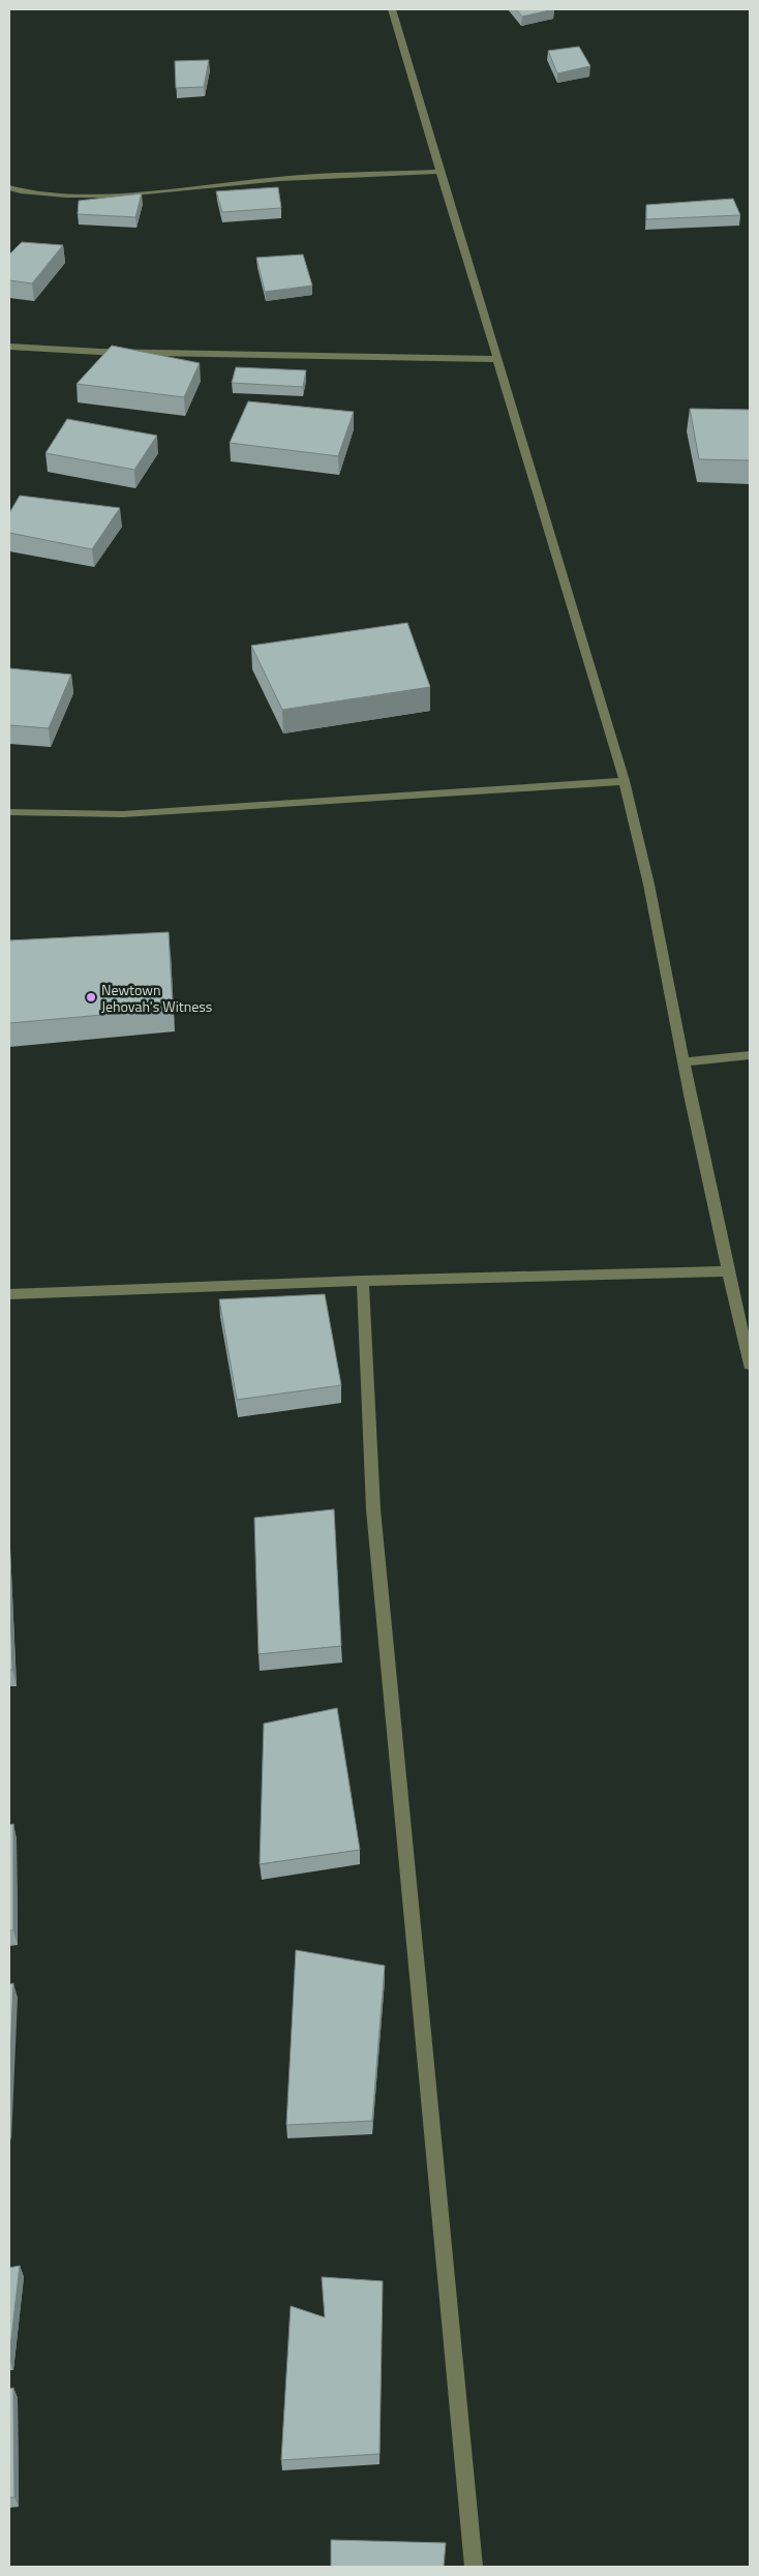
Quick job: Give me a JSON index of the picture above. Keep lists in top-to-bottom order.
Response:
{
  "places": ["Newtown Jehovah's Witness"]
}
